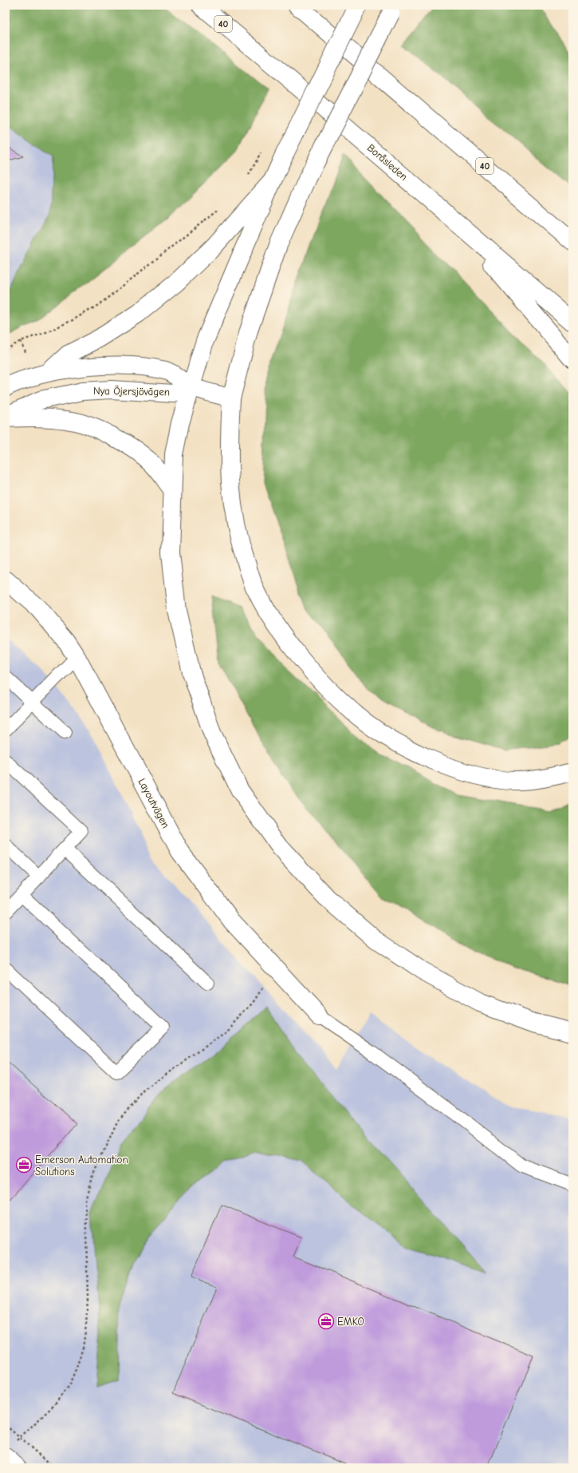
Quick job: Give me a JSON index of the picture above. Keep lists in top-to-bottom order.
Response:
{
  "streets": {
    "main road": [
      "40",
      "Boråsleden",
      "Nya Öjersjövägen",
      "Layoutvägen"
    ]
  },
  "places": {
    "office": ["Emerson Automation Solutions", "EMKO"]
  }
}
